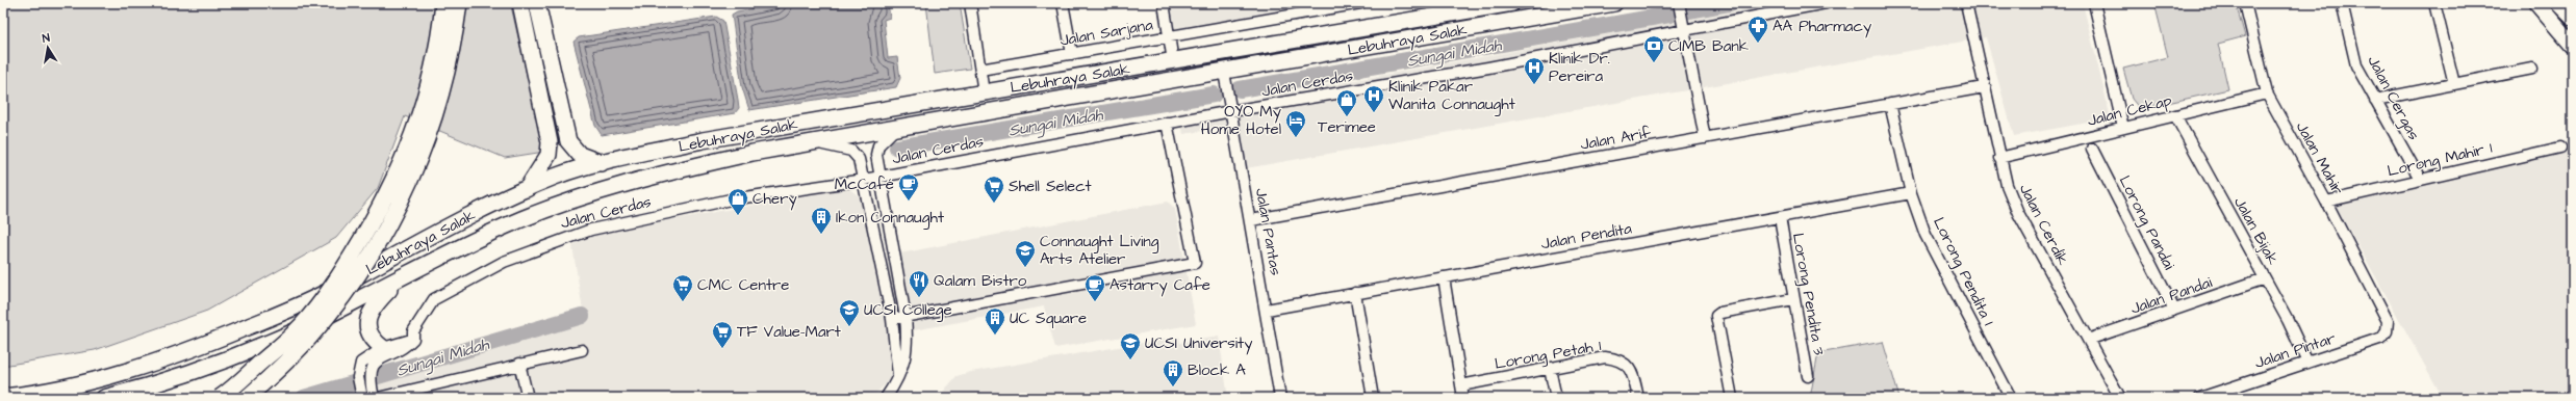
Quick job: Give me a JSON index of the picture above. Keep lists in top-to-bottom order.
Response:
{
  "streets": {
    "highway": ["Lebuhraya Salak"],
    "street": [
      "Jalan Sarjana",
      "Jalan Cerdas",
      "Jalan Cergas",
      "Jalan Cekap",
      "Jalan Arif",
      "Jalan Mahir",
      "Lorong Mahir 1",
      "Lorong Pandai",
      "Jalan Cerdik",
      "Jalan Bijak",
      "Jalan Pantas",
      "Jalan Pendita",
      "Lorong Pendita 1",
      "Lorong Pendita 3",
      "Jalan Pandai",
      "Jalan Pintar",
      "Lorong Petah 1"
    ]
  },
  "crossings": [
    ["Lebuhraya Salak", "Jalan Pantas"],
    ["Jalan Cerdas", "Jalan Pantas"],
    ["Jalan Cergas", "Lorong Mahir 1"],
    ["Jalan Cekap", "Jalan Mahir"],
    ["Jalan Cekap", "Jalan Cerdik"],
    ["Jalan Cekap", "Jalan Bijak"],
    ["Jalan Arif", "Jalan Cerdik"],
    ["Jalan Arif", "Jalan Pantas"],
    ["Jalan Arif", "Lorong Pendita 1"],
    ["Jalan Mahir", "Lorong Mahir 1"],
    ["Jalan Mahir", "Jalan Pintar"],
    ["Lorong Pandai", "Jalan Pandai"],
    ["Jalan Cerdik", "Jalan Pandai"],
    ["Jalan Bijak", "Jalan Pandai"],
    ["Jalan Bijak", "Jalan Pintar"],
    ["Jalan Pantas", "Jalan Pendita"],
    ["Jalan Pendita", "Lorong Pendita 1"],
    ["Jalan Pendita", "Lorong Pendita 3"]
  ],
  "water": ["Sungai Midah"],
  "places": {
    "pharmacy": ["AA Pharmacy"],
    "bank": ["CIMB Bank"],
    "hospital": ["Klinik Dr. Pereira", "Klinik Pakar Wanita Connaught"],
    "shop": ["Terimee", "Chery"],
    "hotel": ["OYO My Home Hotel"],
    "cafe": ["McCafé", "Astarry Cafe"],
    "supermarket": ["Shell Select", "CMC Centre", "TF Value-Mart"],
    "building": ["Ikon Connaught", "UC Square", "Block A"],
    "school or university": ["Connaught Living Arts Atelier", "UCSI College", "UCSI University"],
    "restaurant": ["Qalam Bistro"]
  },
  "north": "top"
}
